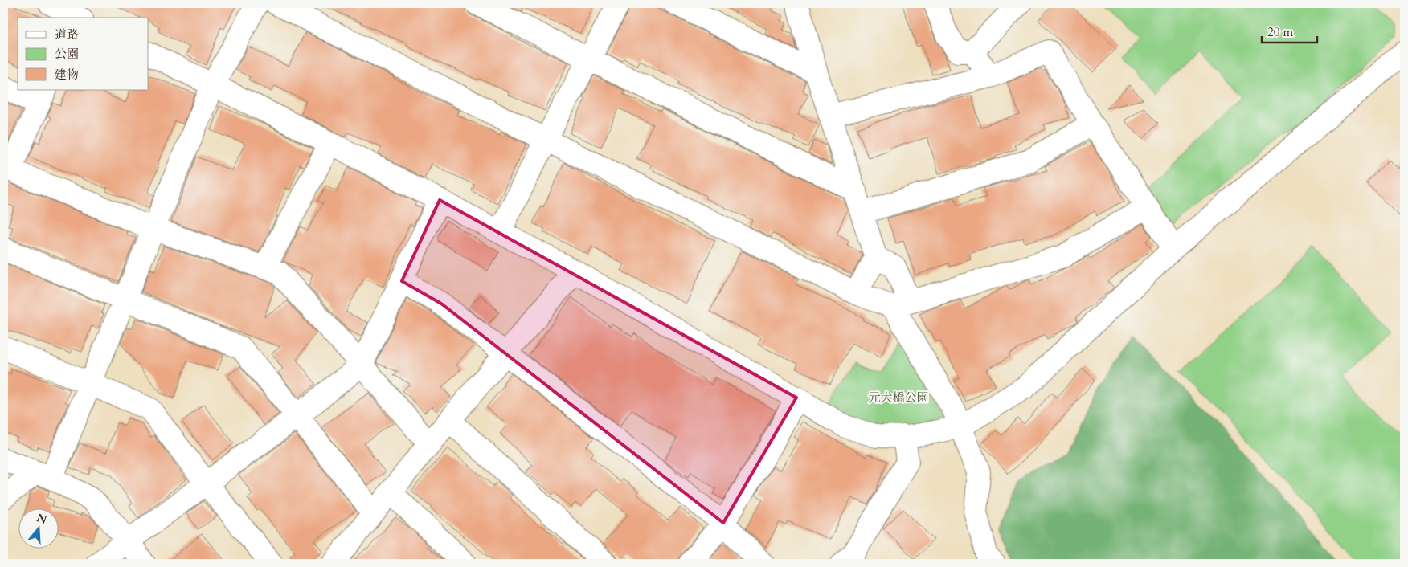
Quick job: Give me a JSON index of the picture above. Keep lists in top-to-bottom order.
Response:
{
  "parks": ["元大橋公園"],
  "legend": ["道路", "公園", "建物"],
  "scale_bar": "20 m",
  "north": "top"
}
